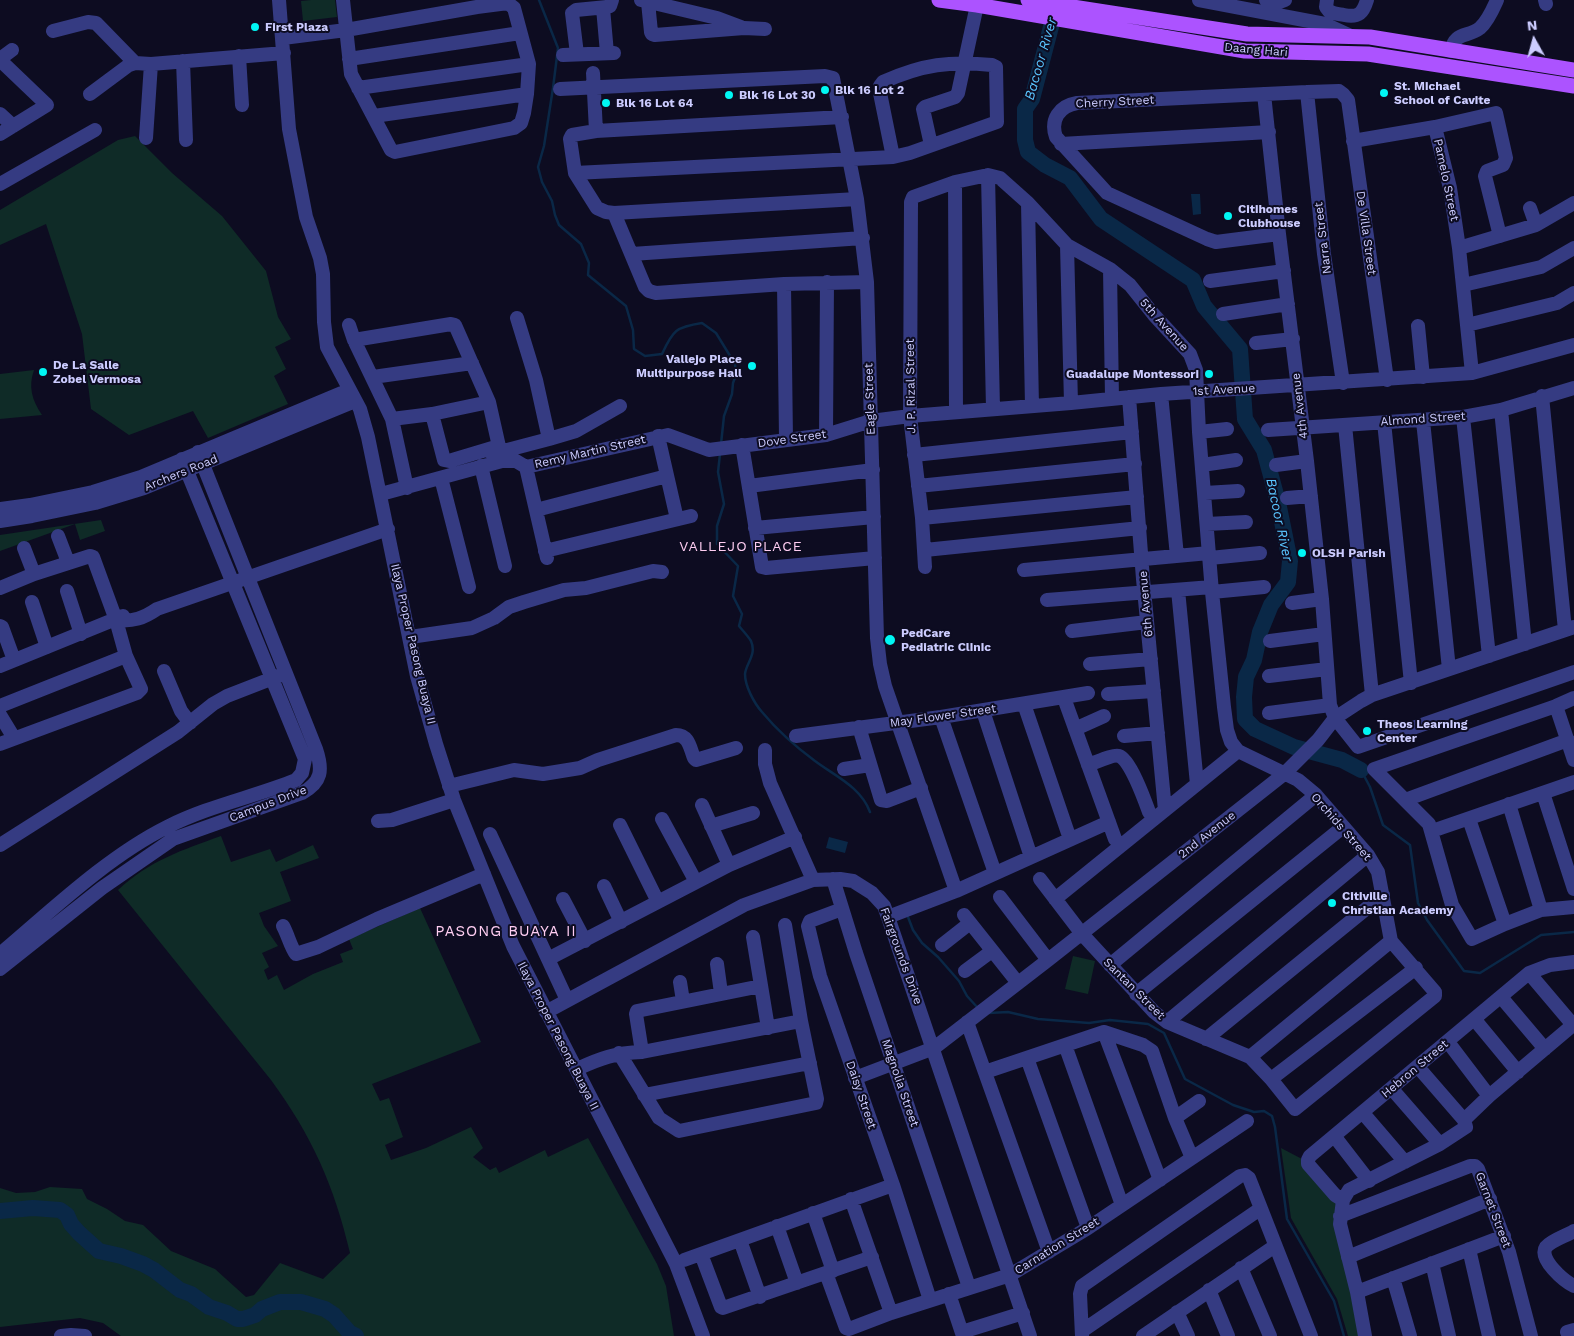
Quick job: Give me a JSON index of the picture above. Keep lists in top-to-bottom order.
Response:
{
  "streets": {
    "main road": ["Daang Hari"],
    "street": [
      "Cherry Street",
      "Pamelo Street",
      "De Villa Street",
      "Narra Street",
      "5th Avenue",
      "J. P. Rizal Street",
      "1st Avenue",
      "Eagle Street",
      "4th Avenue",
      "Almond Street",
      "Dove Street",
      "Remy Martin Street",
      "Archers Road",
      "6th Avenue",
      "Ilaya Proper Pasong Buaya II",
      "May Flower Street",
      "Campus Drive",
      "Orchids Street",
      "2nd Avenue",
      "Fairgrounds Drive",
      "Santan Street",
      "Hebron Street",
      "Magnolia Street",
      "Daisy Street",
      "Garnet Street",
      "Carnation Street"
    ]
  },
  "crossings": [
    ["Cherry Street", "De Villa Street"],
    ["Cherry Street", "Narra Street"],
    ["Cherry Street", "4th Avenue"],
    ["Pamelo Street", "1st Avenue"],
    ["De Villa Street", "1st Avenue"],
    ["Narra Street", "1st Avenue"],
    ["5th Avenue", "1st Avenue"],
    ["5th Avenue", "Orchids Street"],
    ["J. P. Rizal Street", "1st Avenue"],
    ["1st Avenue", "Eagle Street"],
    ["1st Avenue", "4th Avenue"],
    ["1st Avenue", "Dove Street"],
    ["1st Avenue", "6th Avenue"],
    ["Eagle Street", "Dove Street"],
    ["Eagle Street", "May Flower Street"],
    ["4th Avenue", "Almond Street"],
    ["4th Avenue", "2nd Avenue"],
    ["Dove Street", "Remy Martin Street"],
    ["Remy Martin Street", "Ilaya Proper Pasong Buaya II"],
    ["Archers Road", "Ilaya Proper Pasong Buaya II"],
    ["Archers Road", "Campus Drive"],
    ["Ilaya Proper Pasong Buaya II", "Fairgrounds Drive"],
    ["Orchids Street", "2nd Avenue"],
    ["2nd Avenue", "Fairgrounds Drive"],
    ["2nd Avenue", "Santan Street"],
    ["2nd Avenue", "Magnolia Street"],
    ["2nd Avenue", "Daisy Street"],
    ["Fairgrounds Drive", "Magnolia Street"],
    ["Fairgrounds Drive", "Carnation Street"],
    ["Magnolia Street", "Daisy Street"],
    ["Magnolia Street", "Carnation Street"],
    ["Daisy Street", "Carnation Street"]
  ],
  "districts": ["VALLEJO PLACE", "PASONG BUAYA II"],
  "water": ["Bacoor River"],
  "places": [
    "First Plaza",
    "Blk 16 Lot 2",
    "St. Michael School of Cavite",
    "Blk 16 Lot 30",
    "Blk 16 Lot 64",
    "Citihomes Clubhouse",
    "Vallejo Place Multipurpose Hall",
    "De La Salle Zobel Vermosa",
    "Guadalupe Montessori",
    "OLSH Parish",
    "PedCare Pediatric Clinic",
    "Theos Learning Center",
    "Citiville Christian Academy"
  ],
  "north": "top"
}
